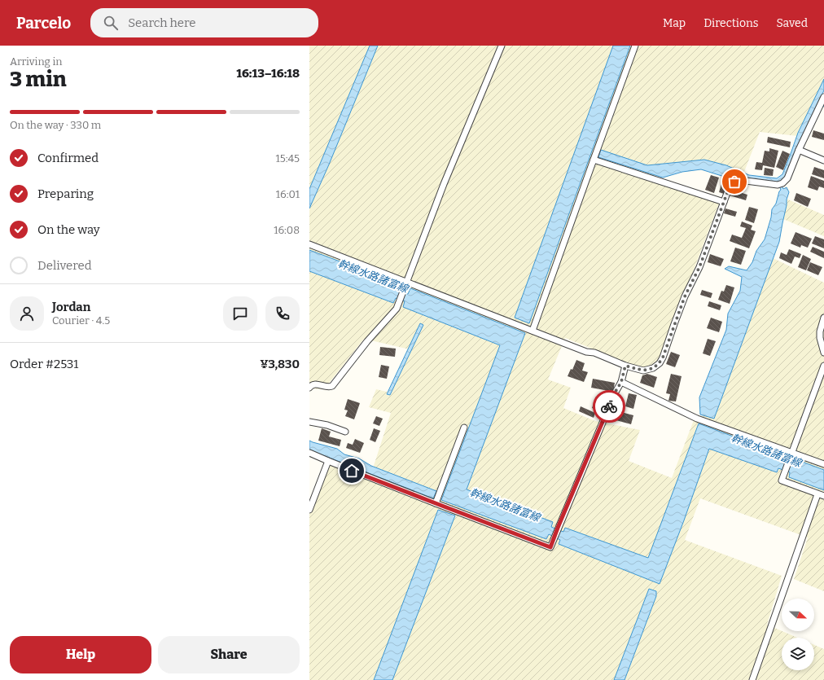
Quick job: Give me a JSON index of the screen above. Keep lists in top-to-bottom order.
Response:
{
  "water": ["幹線水路諸富線"],
  "north": "right",
  "page": {
    "header": "Parcelo",
    "search": "Search here",
    "nav": ["Map", "Directions", "Saved"],
    "heading": ["3 min", "Arriving in", "16:13–16:18"],
    "panel": [
      "Jordan",
      "Courier · 4.5",
      "Order #2531",
      "¥3,830"
    ],
    "bar": "On the way · 330 m",
    "list": [
      ["Confirmed", "15:45"],
      ["Preparing", "16:01"],
      ["On the way", "16:08"],
      "Delivered"
    ],
    "buttons": ["Help", "Share"]
  }
}
